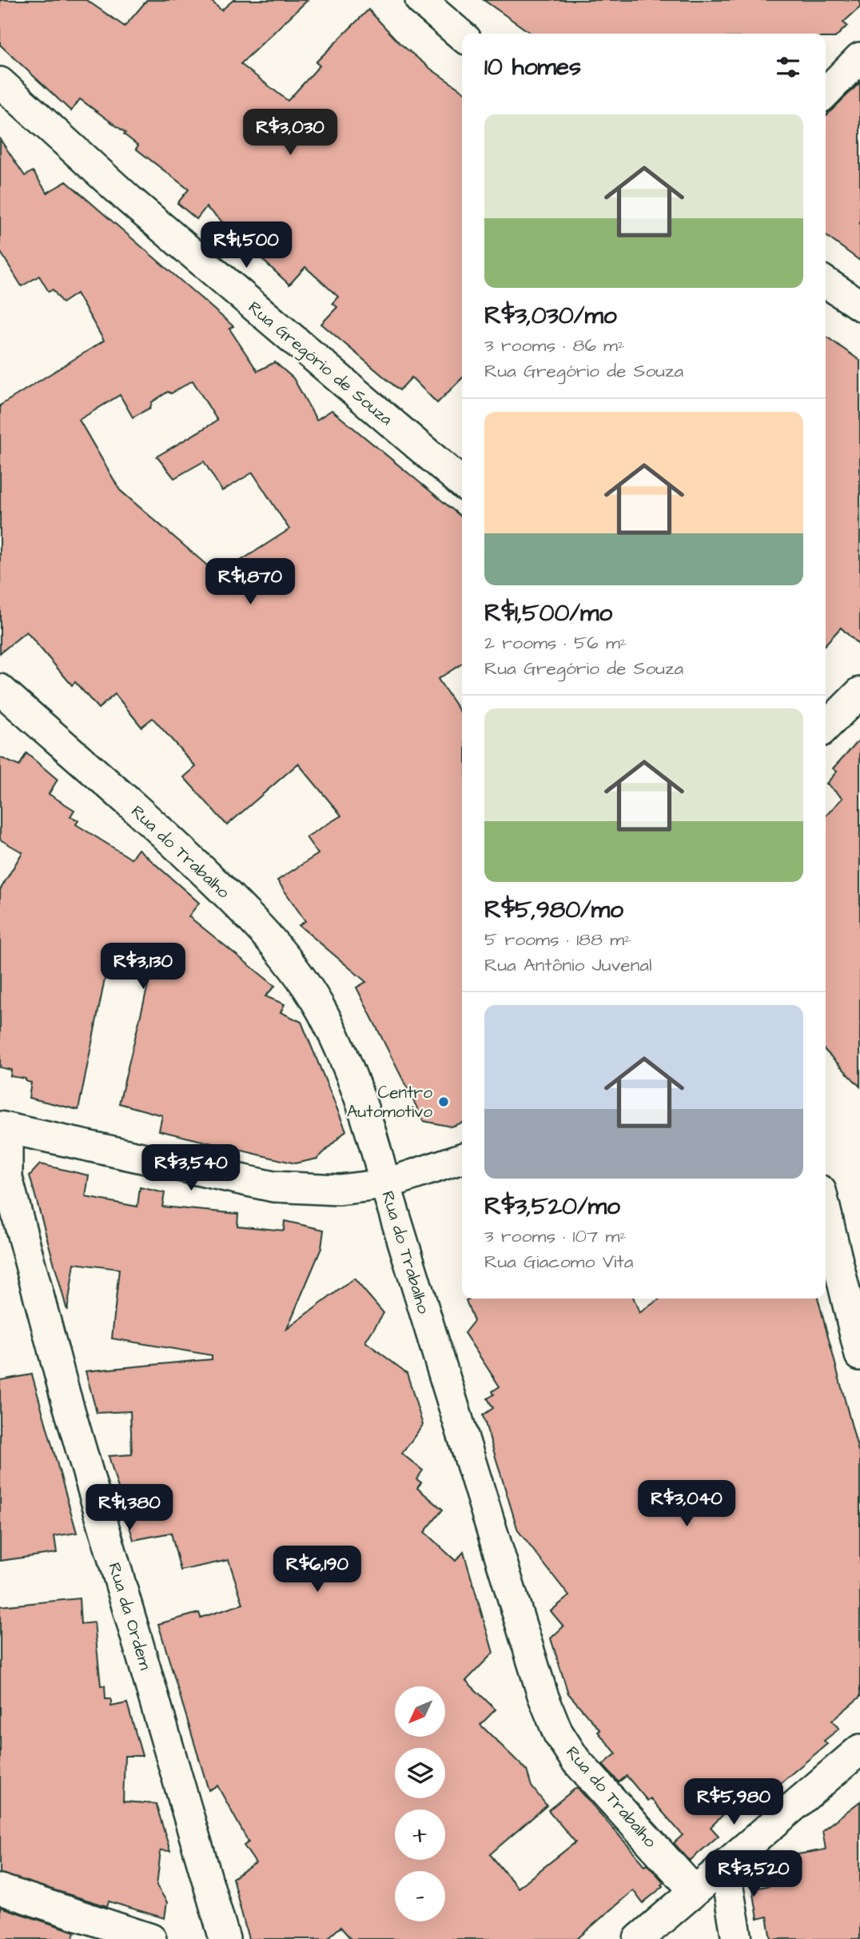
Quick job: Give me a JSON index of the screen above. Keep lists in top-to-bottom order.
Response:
{
  "streets": {
    "street": ["Rua Gregório de Souza", "Rua do Trabalho", "Rua da Ordem"]
  },
  "places": ["Centro Automotivo"],
  "north": "bottom left",
  "page": {
    "heading": "10 homes",
    "list": [
      {
        "name": "R$3,030/mo",
        "note": "3 rooms · 86 m² · Rua Gregório de Souza"
      },
      {
        "name": "R$1,500/mo",
        "note": "2 rooms · 56 m² · Rua Gregório de Souza"
      },
      {
        "name": "R$5,980/mo",
        "note": "5 rooms · 188 m² · Rua Antônio Juvenal"
      },
      {
        "name": "R$3,520/mo",
        "note": "3 rooms · 107 m² · Rua Giacomo Vita"
      }
    ],
    "price": [
      "R$3,030",
      "R$1,500",
      "R$1,870",
      "R$3,130",
      "R$3,540",
      "R$3,040",
      "R$1,380",
      "R$6,190",
      "R$5,980",
      "R$3,520"
    ],
    "map_buttons": ["+", "−"]
  }
}
